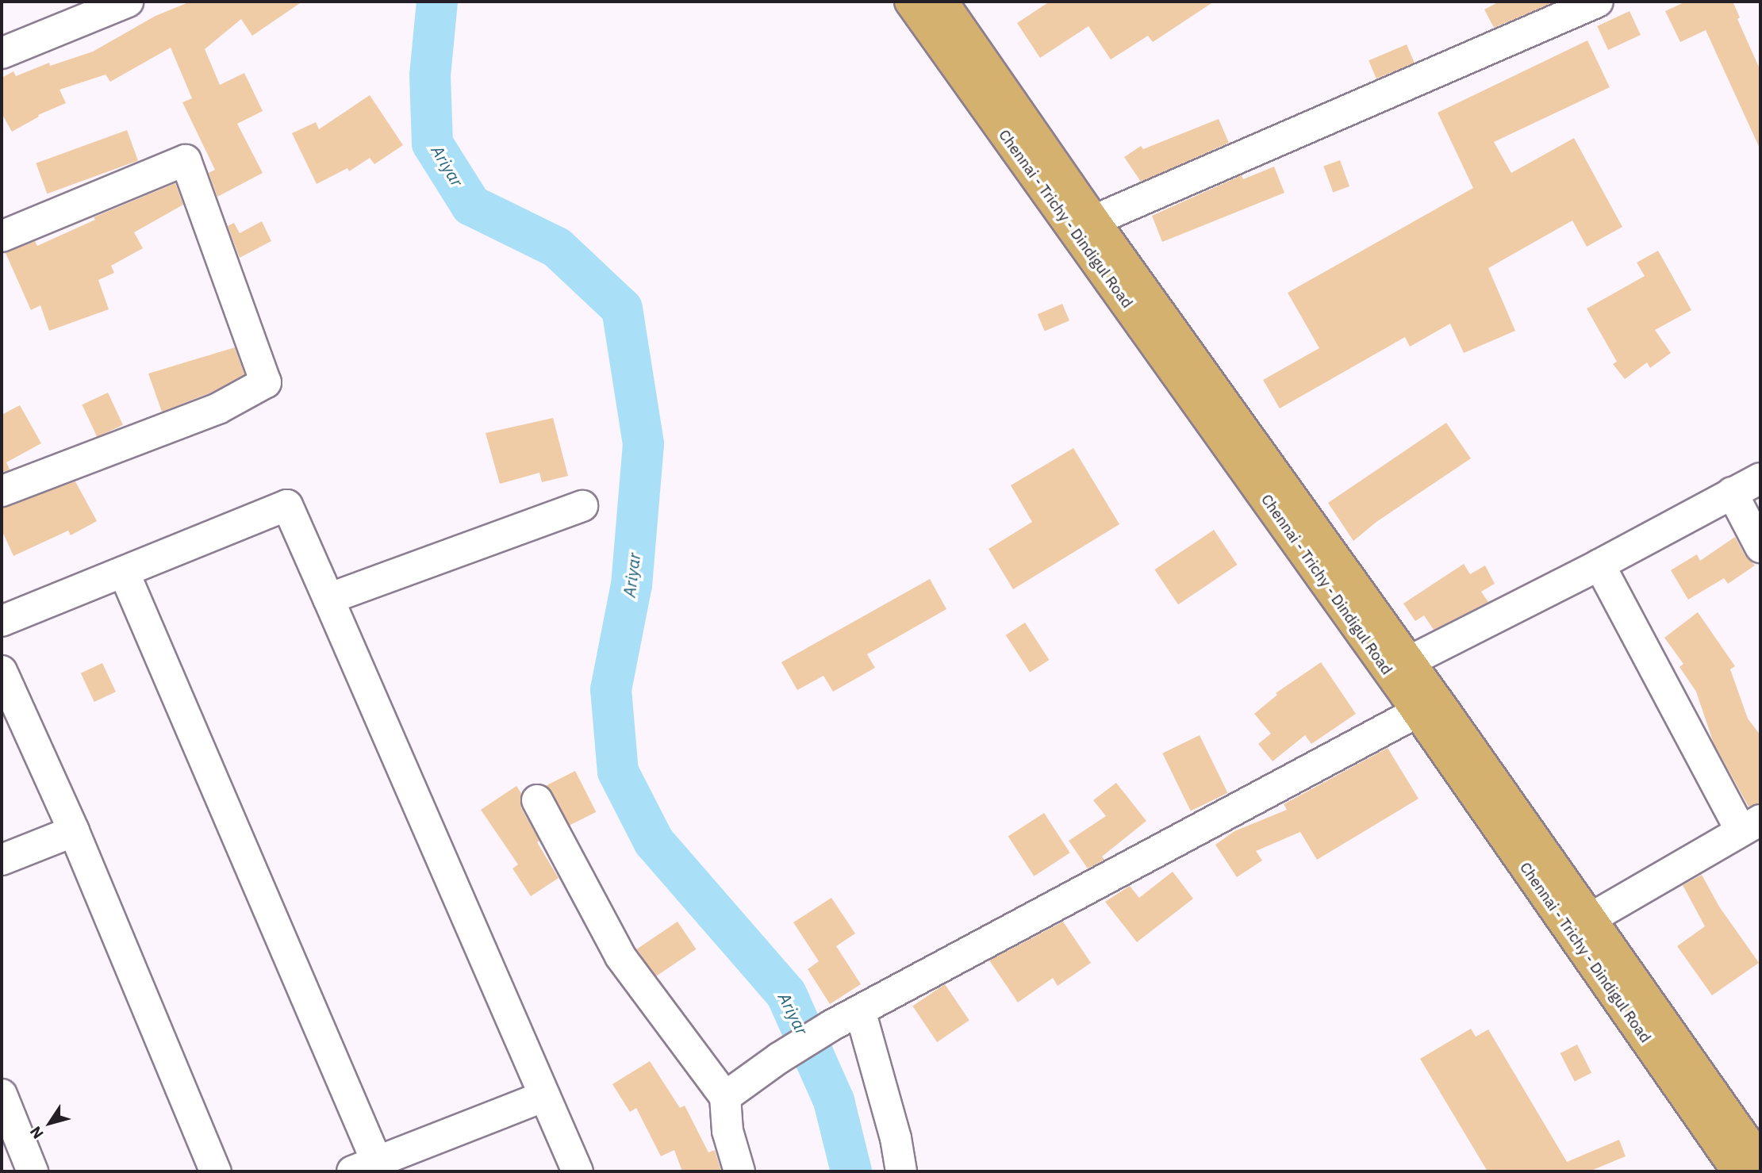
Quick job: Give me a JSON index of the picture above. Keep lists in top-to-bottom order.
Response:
{
  "streets": {
    "highway": ["Chennai - Trichy - Dindigul Road"]
  },
  "water": ["Ariyar"],
  "north": "bottom left"
}
